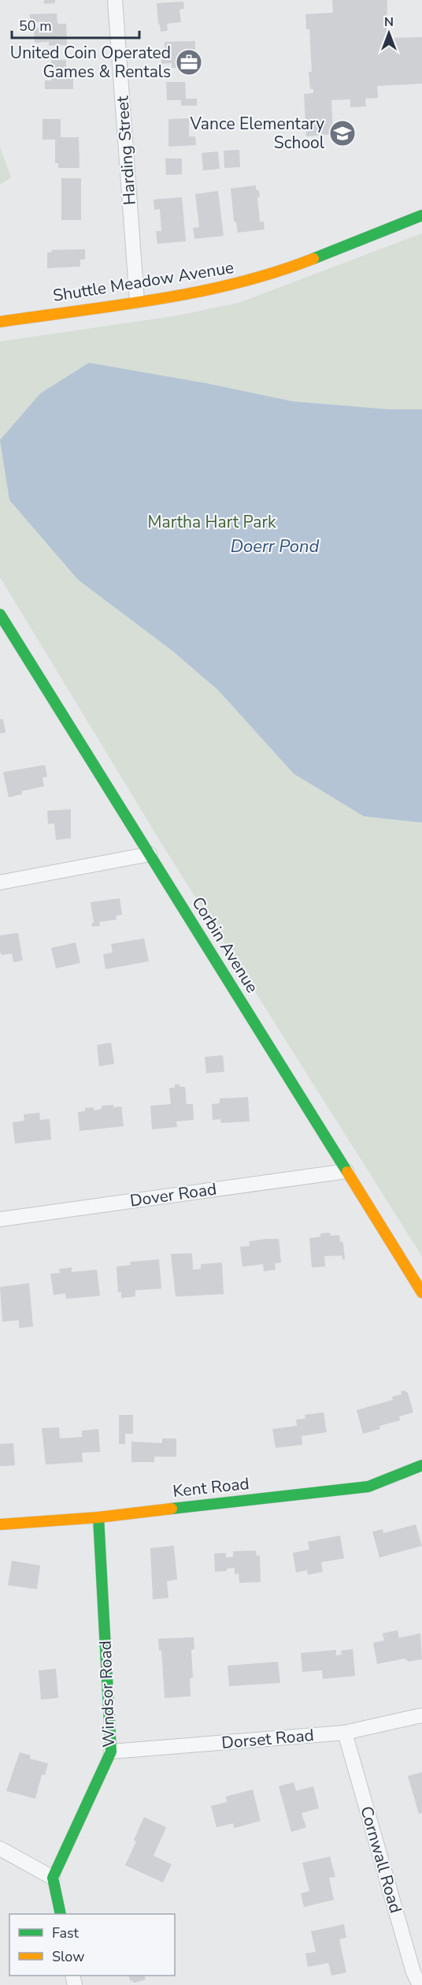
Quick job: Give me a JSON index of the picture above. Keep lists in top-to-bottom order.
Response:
{
  "streets": {
    "street": [
      "Harding Street",
      "Shuttle Meadow Avenue",
      "Corbin Avenue",
      "Dover Road",
      "Kent Road",
      "Windsor Road",
      "Dorset Road",
      "Cornwall Road"
    ]
  },
  "crossings": [
    ["Harding Street", "Shuttle Meadow Avenue"],
    ["Corbin Avenue", "Dover Road"],
    ["Kent Road", "Windsor Road"],
    ["Windsor Road", "Dorset Road"],
    ["Dorset Road", "Cornwall Road"]
  ],
  "water": ["Doerr Pond"],
  "parks": ["Martha Hart Park"],
  "places": {
    "office": ["United Coin Operated Games & Rentals"],
    "school or university": ["Vance Elementary School"]
  },
  "legend": ["Fast", "Slow"],
  "scale_bar": "50 m",
  "north": "top"
}
